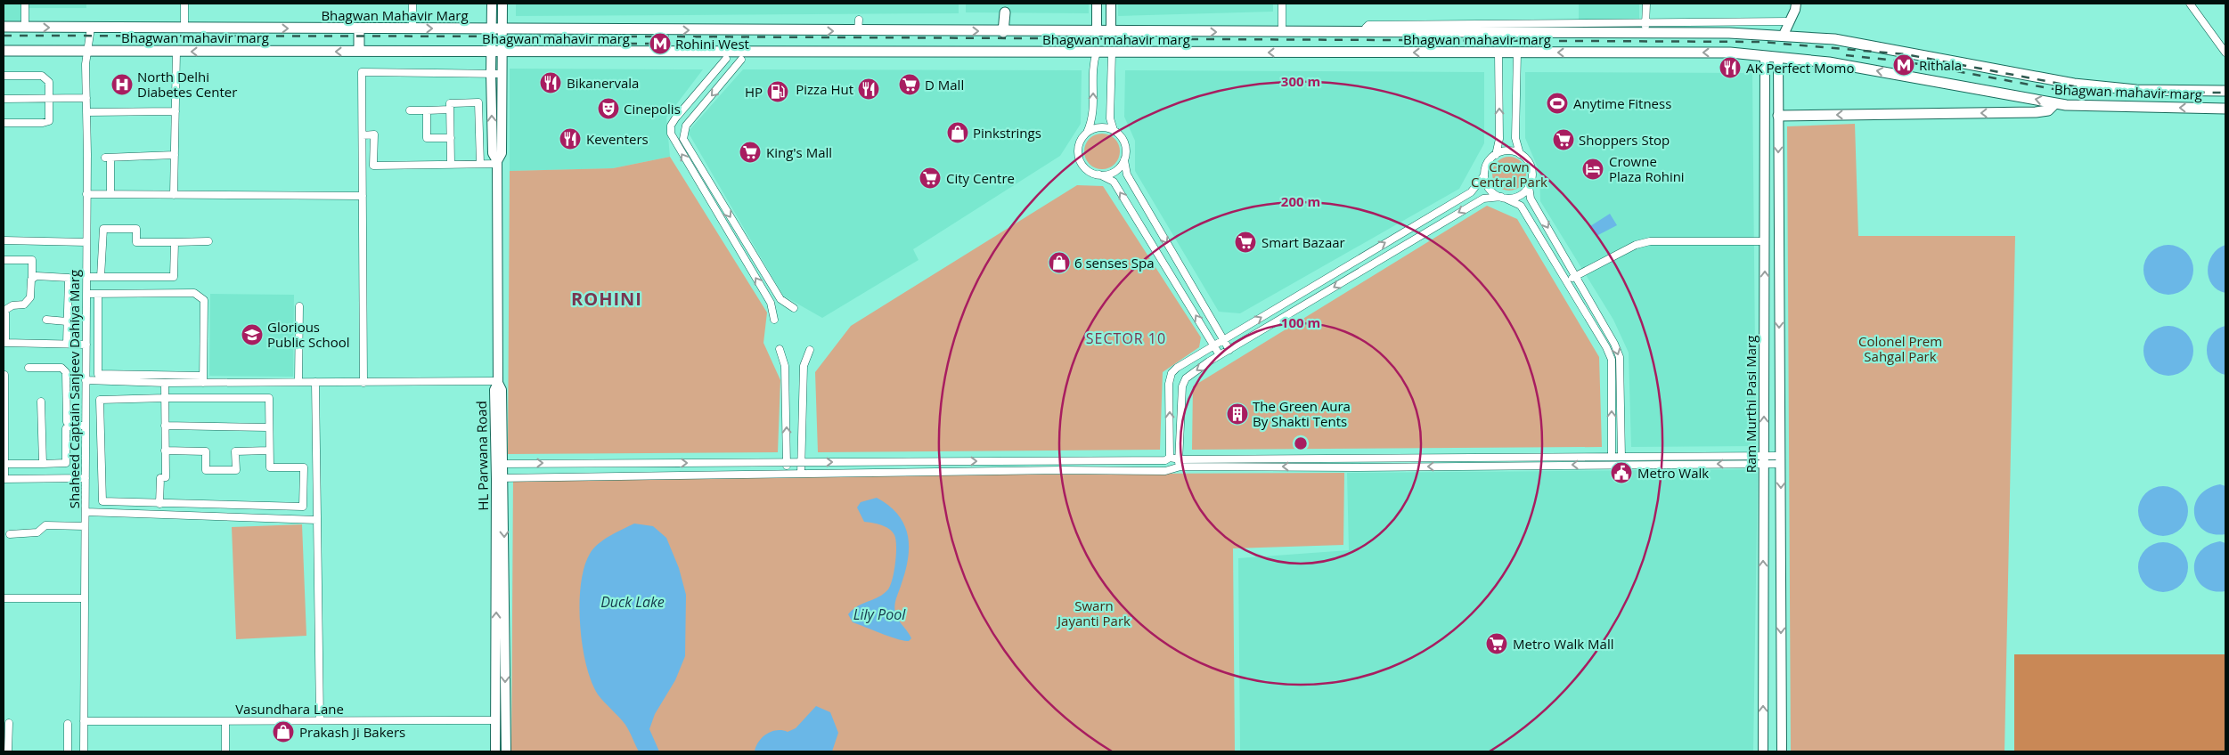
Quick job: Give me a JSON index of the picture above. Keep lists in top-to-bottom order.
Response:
{
  "streets": {
    "main road": ["Bhagwan Mahavir Marg", "Bhagwan mahavir marg"],
    "street": [
      "Shaheed Captain Sanjeev Dahiya Marg",
      "Ram Murthi Pasi Marg",
      "HL Parwana Road",
      "Vasundhara Lane"
    ]
  },
  "crossings": [
    ["Bhagwan Mahavir Marg", "Bhagwan mahavir marg"],
    ["Bhagwan Mahavir Marg", "Shaheed Captain Sanjeev Dahiya Marg"],
    ["Bhagwan Mahavir Marg", "HL Parwana Road"],
    ["Bhagwan mahavir marg", "Shaheed Captain Sanjeev Dahiya Marg"],
    ["Bhagwan mahavir marg", "Ram Murthi Pasi Marg"],
    ["Bhagwan mahavir marg", "HL Parwana Road"],
    ["Shaheed Captain Sanjeev Dahiya Marg", "Vasundhara Lane"],
    ["HL Parwana Road", "Vasundhara Lane"]
  ],
  "one_way": ["Bhagwan Mahavir Marg"],
  "districts": ["ROHINI", "SECTOR 10"],
  "water": ["Duck Lake", "Lily Pool"],
  "parks": ["Crown Central Park", "Colonel Prem Sahgal Park", "Swarn Jayanti Park"],
  "places": {
    "metro station": ["Rohini West", "Rithala"],
    "restaurant": [
      "AK Perfect Momo",
      "Bikanervala",
      "Pizza Hut",
      "Keventers"
    ],
    "hospital": ["North Delhi Diabetes Center"],
    "supermarket": [
      "D Mall",
      "Shoppers Stop",
      "King's Mall",
      "City Centre",
      "Smart Bazaar",
      "Metro Walk Mall"
    ],
    "fuel station": ["HP"],
    "sports": ["Anytime Fitness"],
    "theatre": ["Cinepolis"],
    "shop": ["Pinkstrings", "6 senses Spa", "Prakash Ji Bakers"],
    "hotel": ["Crowne Plaza Rohini"],
    "school or university": ["Glorious Public School"],
    "building": ["The Green Aura By Shakti Tents"],
    "public building": ["Metro Walk"]
  },
  "rings": ["300 m", "200 m", "100 m"]
}
